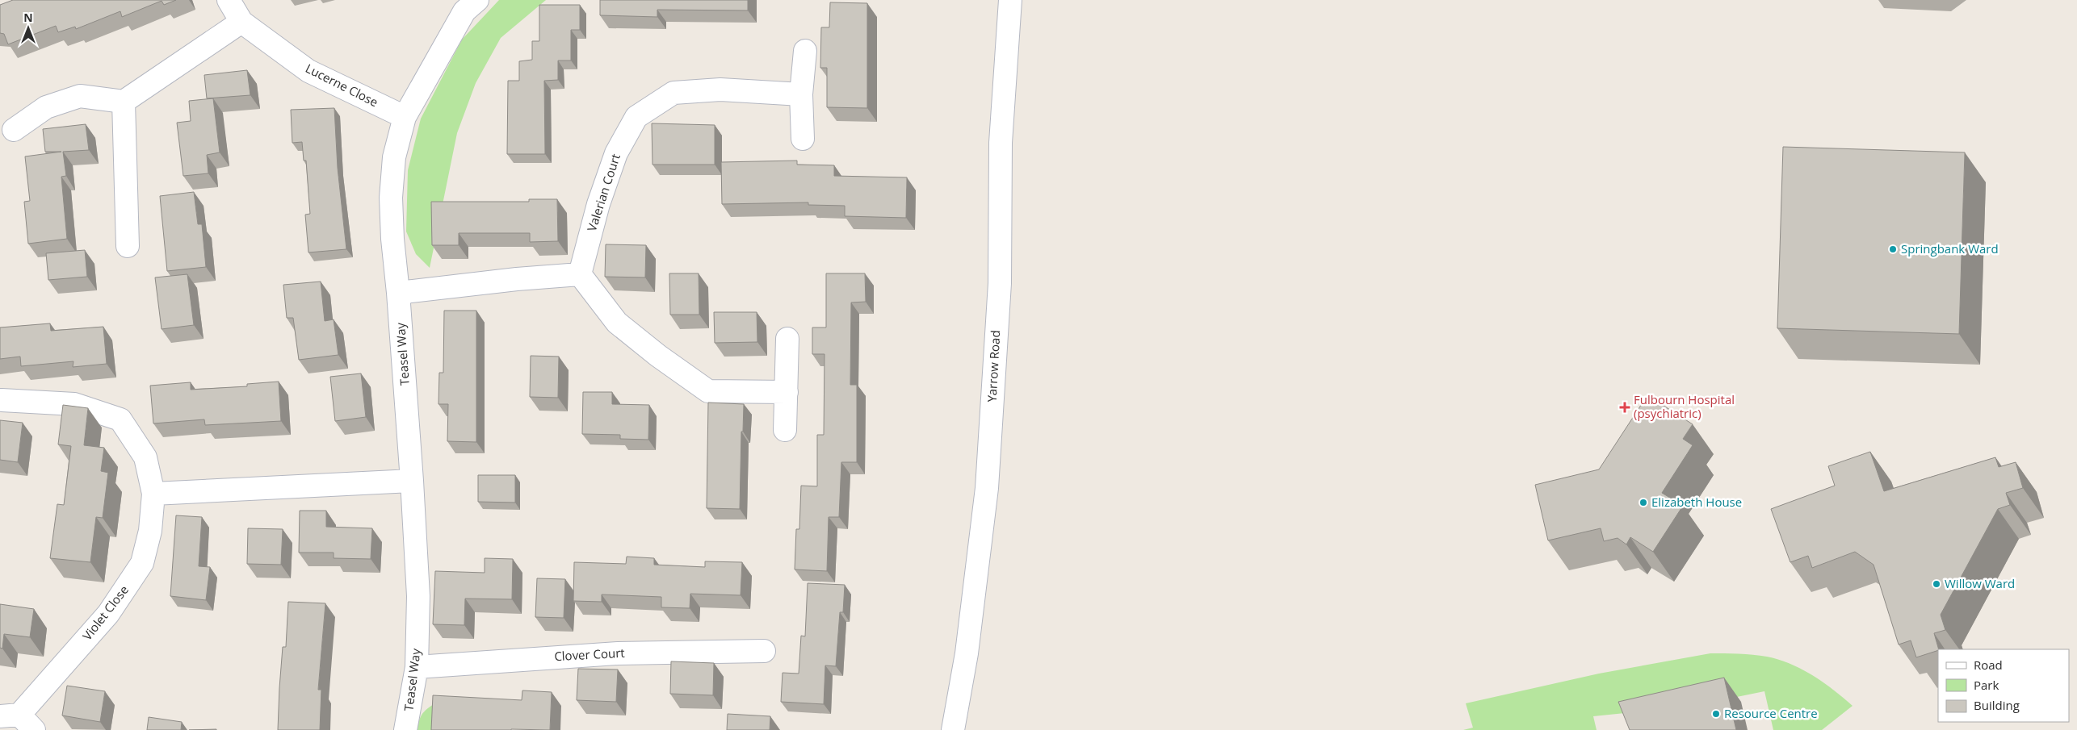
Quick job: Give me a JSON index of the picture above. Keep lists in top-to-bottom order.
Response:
{
  "streets": {
    "street": [
      "Lucerne Close",
      "Valerian Court",
      "Teasel Way",
      "Yarrow Road",
      "Violet Close",
      "Clover Court"
    ]
  },
  "crossings": [
    ["Lucerne Close", "Teasel Way"],
    ["Teasel Way", "Clover Court"]
  ],
  "places": {
    "other": [
      "Springbank Ward",
      "Elizabeth House",
      "Willow Ward",
      "Resource Centre"
    ],
    "health": ["Fulbourn Hospital (psychiatric)"]
  },
  "legend": ["Road", "Park", "Building"],
  "north": "top"
}
